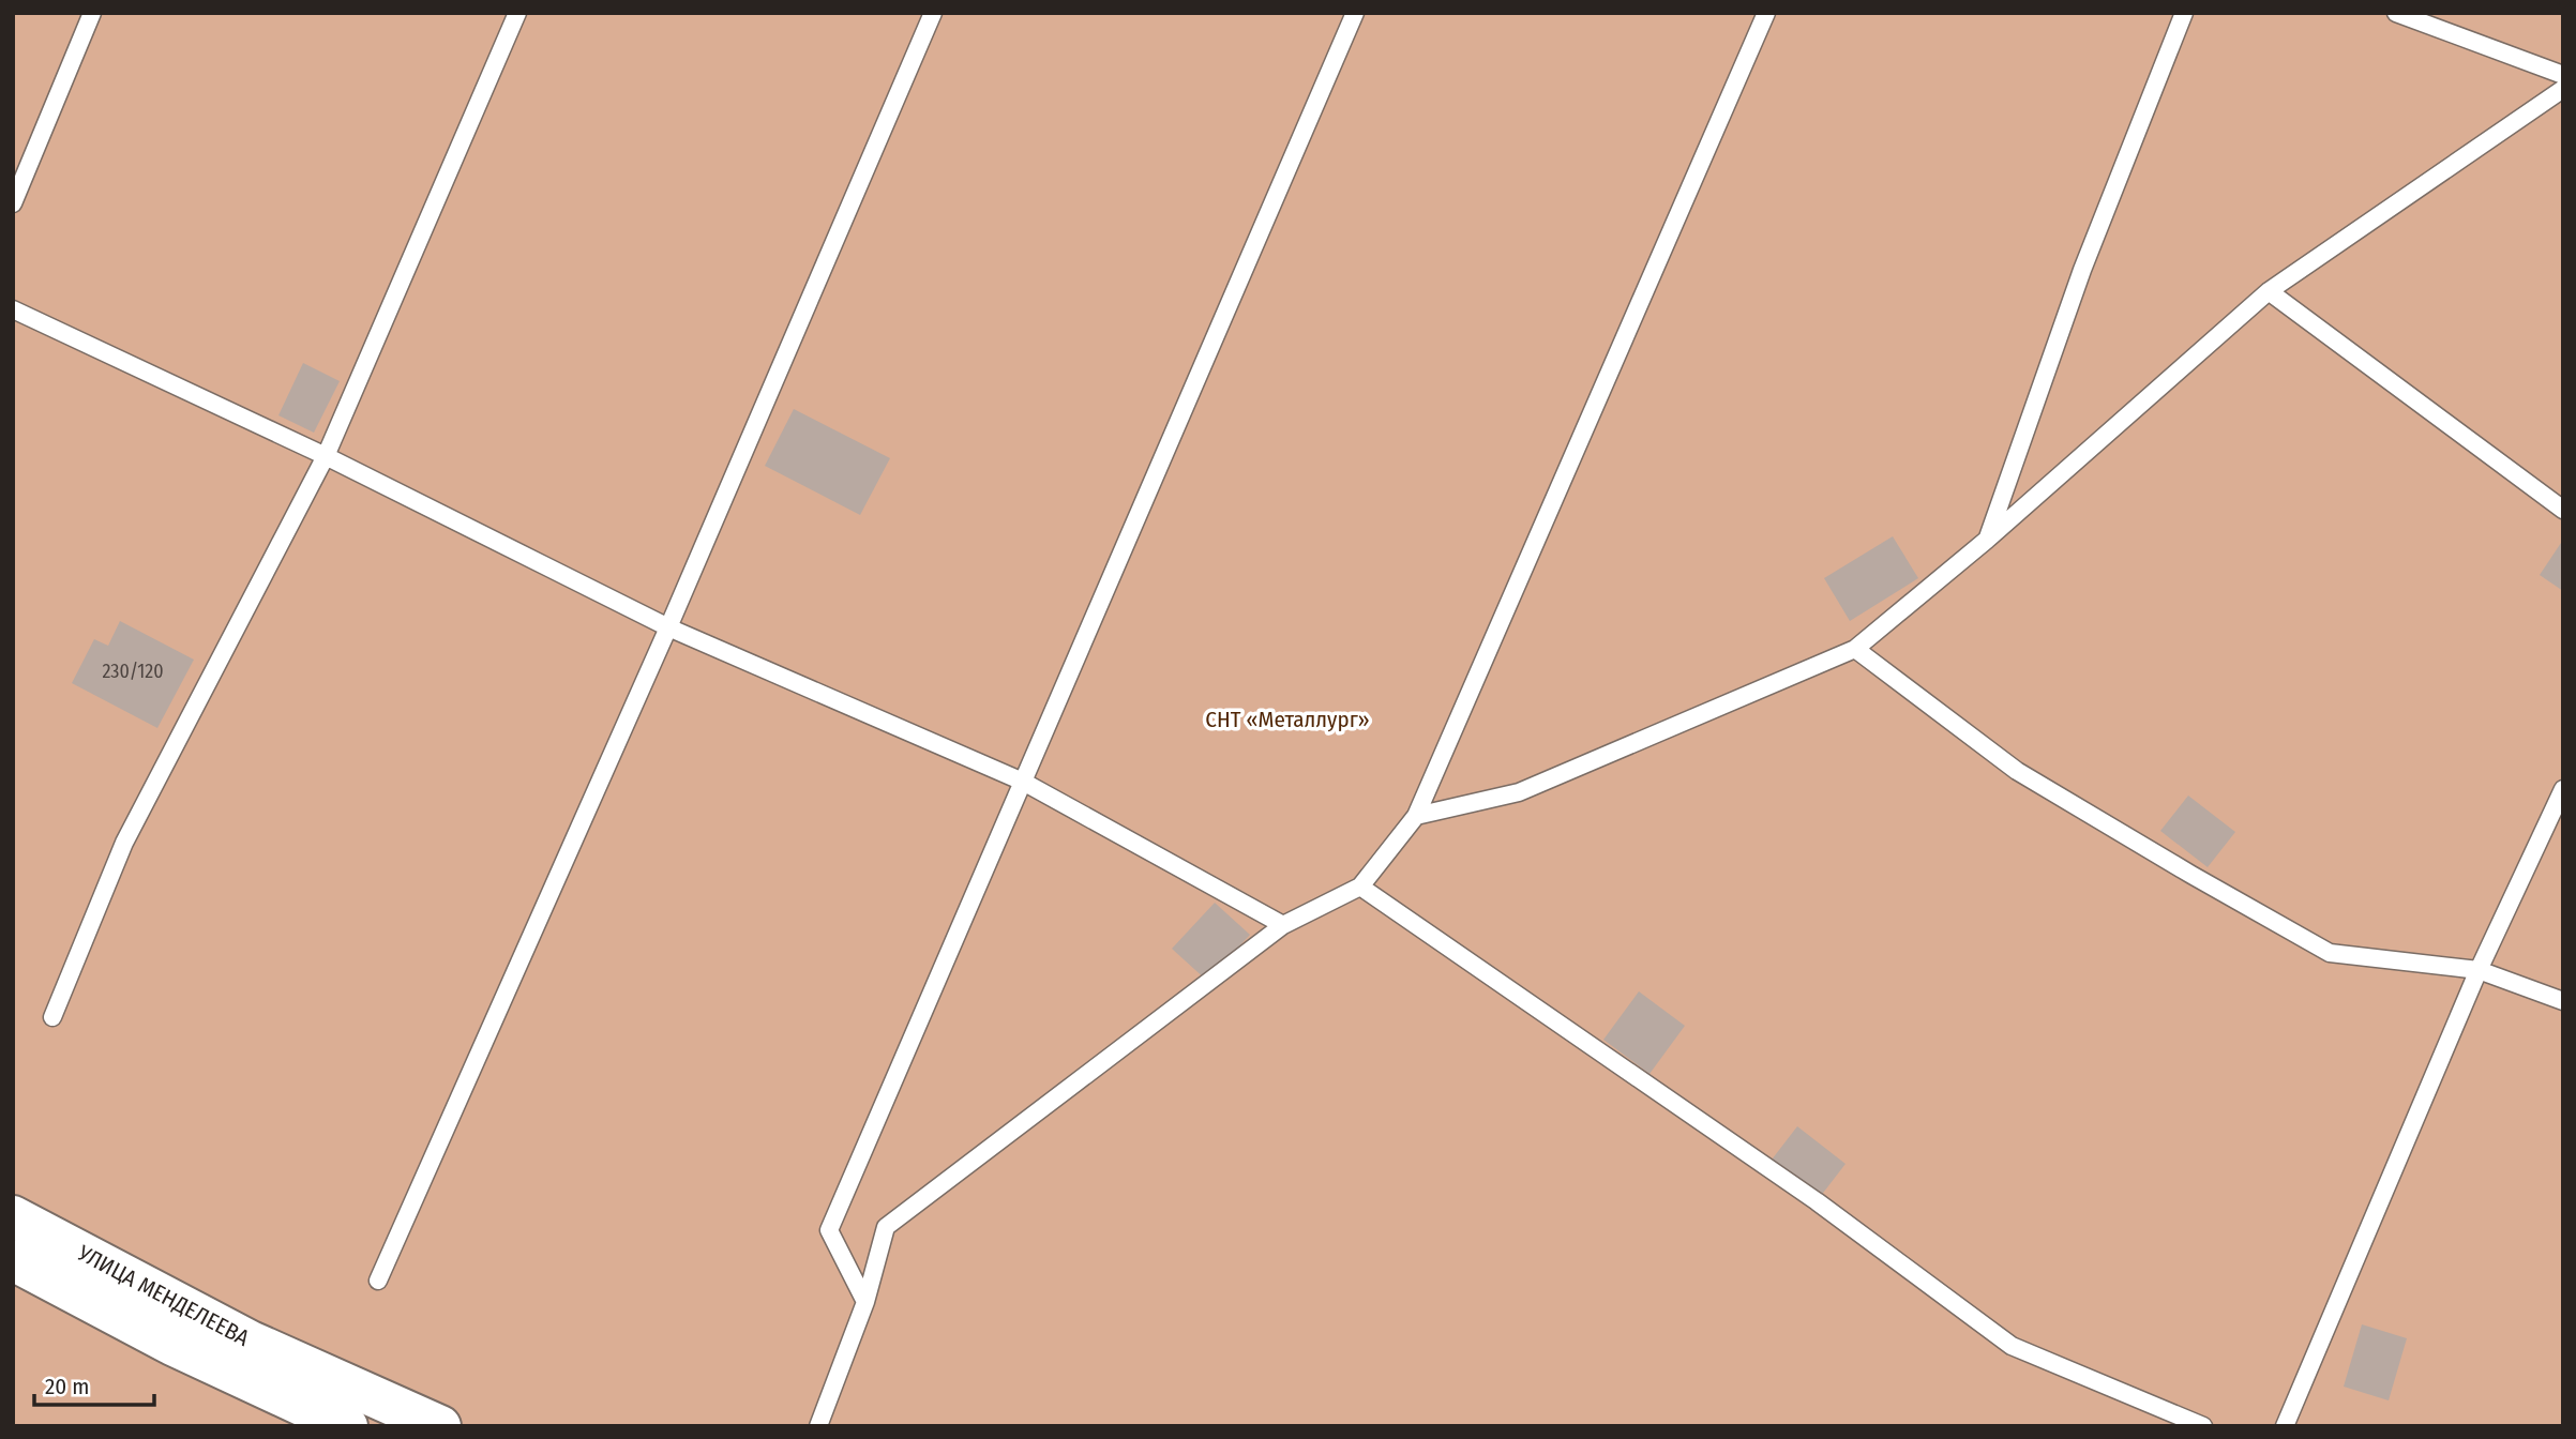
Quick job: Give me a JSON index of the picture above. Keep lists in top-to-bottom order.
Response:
{
  "streets": {
    "highway": ["УЛИЦА МЕНДЕЛЕЕВА"]
  },
  "parks": ["СНТ «Металлург»"],
  "house_numbers": ["230/120"],
  "scale_bar": "20 m"
}
